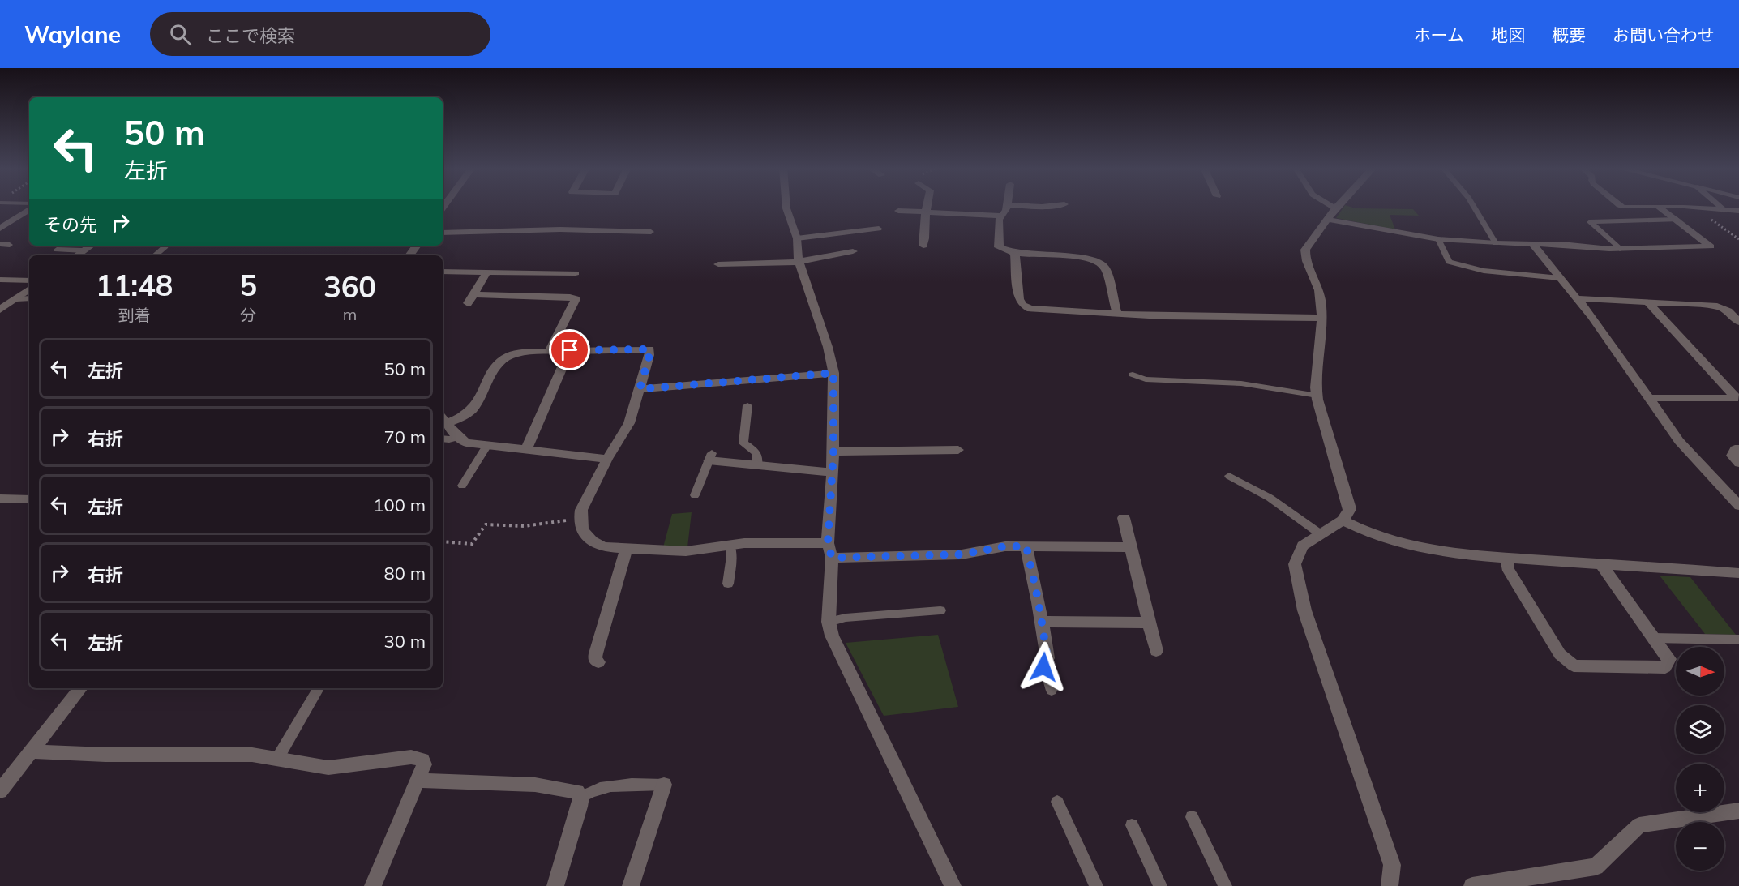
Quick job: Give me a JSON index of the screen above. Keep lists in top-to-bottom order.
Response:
{
  "north": "right",
  "page": {
    "header": "Waylane",
    "search": "ここで検索",
    "nav": [
      "ホーム",
      "地図",
      "概要",
      "お問い合わせ"
    ],
    "turn": ["50 m", "左折"],
    "then": "その先",
    "eta": [
      "11:48",
      "到着",
      "5",
      "分",
      "360",
      "m"
    ],
    "list": [
      {
        "name": "左折",
        "value": "50 m"
      },
      {
        "name": "右折",
        "value": "70 m"
      },
      {
        "name": "左折",
        "value": "100 m"
      },
      {
        "name": "右折",
        "value": "80 m"
      },
      {
        "name": "左折",
        "value": "30 m"
      }
    ],
    "map_buttons": ["+", "−"]
  }
}
